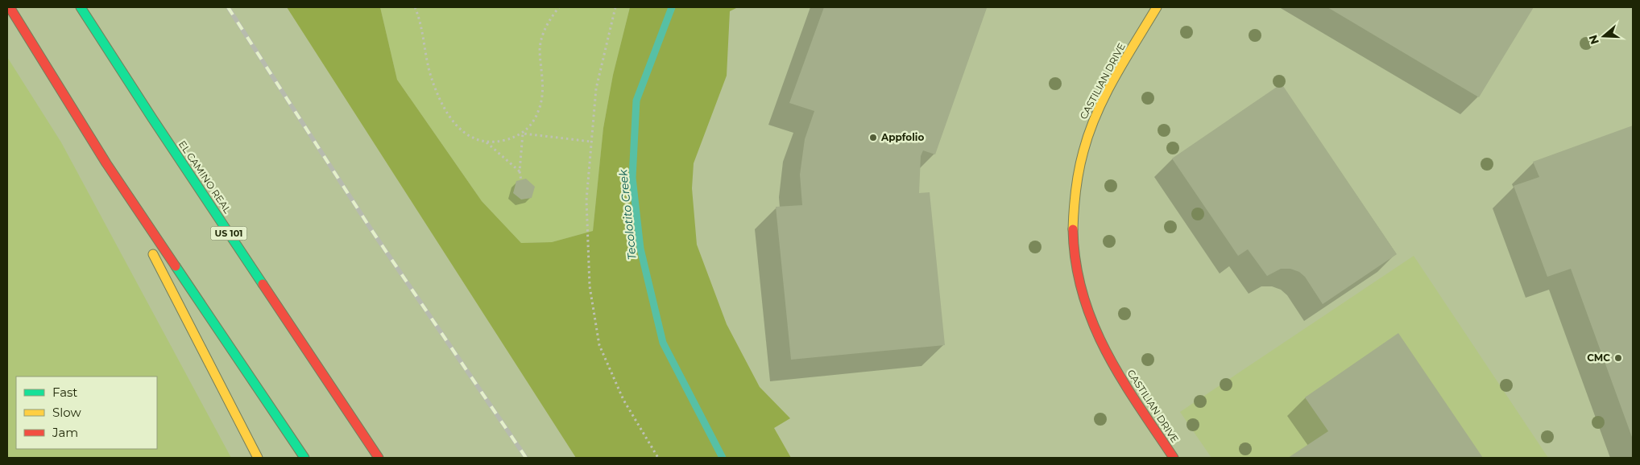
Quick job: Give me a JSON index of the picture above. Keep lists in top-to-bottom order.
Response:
{
  "streets": {
    "main road": ["CASTILIAN DRIVE", "EL CAMINO REAL", "US 101"]
  },
  "water": ["Tecolotito Creek"],
  "places": ["Appfolio", "CMC"],
  "legend": ["Fast", "Slow", "Jam"],
  "north": "left"
}
